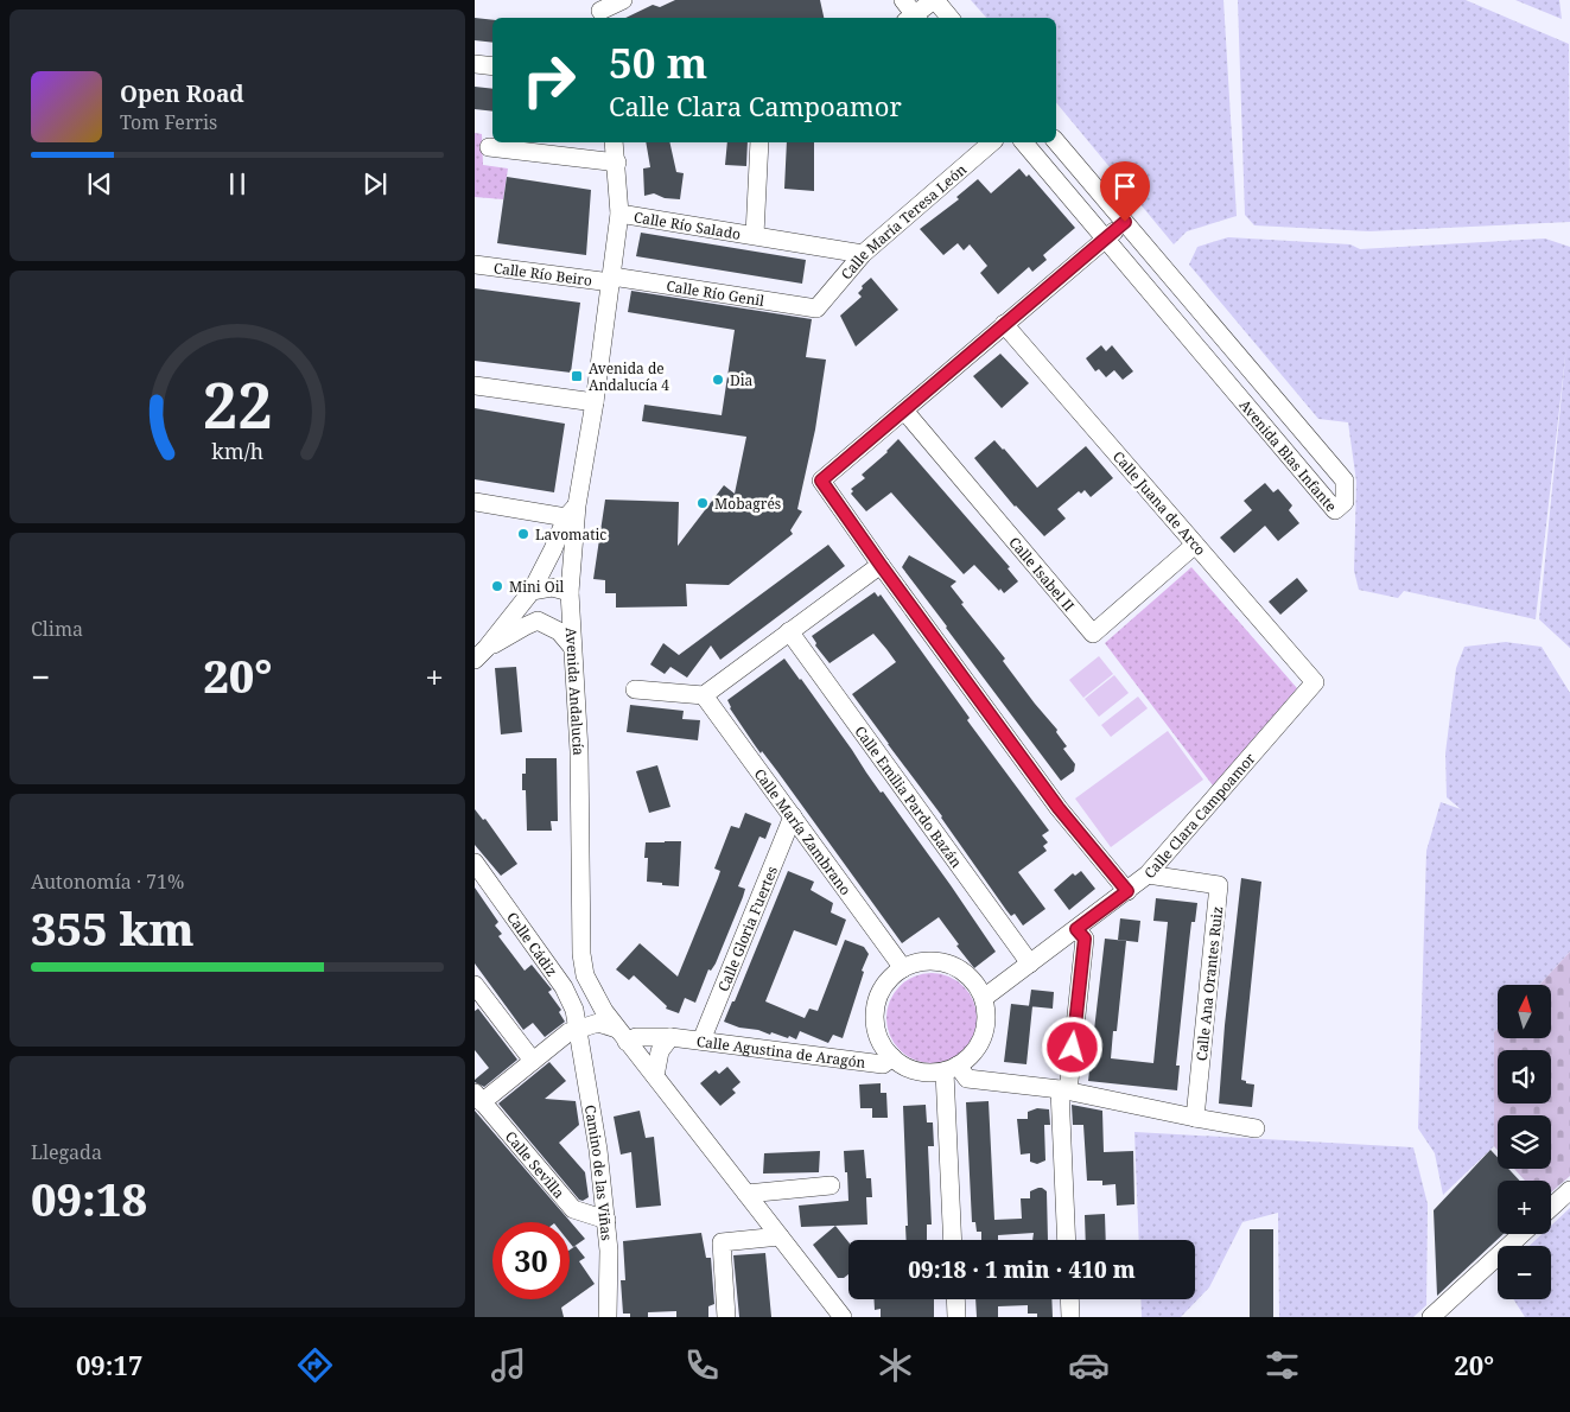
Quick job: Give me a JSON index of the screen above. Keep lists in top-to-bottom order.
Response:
{
  "streets": {
    "street": [
      "Calle María Teresa León",
      "Calle Río Salado",
      "Calle Río Beiro",
      "Calle Río Genil",
      "Avenida Blas Infante",
      "Calle Juana de Arco",
      "Calle Isabel II",
      "Avenida Andalucía",
      "Calle Emilia Pardo Bazán",
      "Calle Clara Campoamor",
      "Calle María Zambrano",
      "Calle Gloria Fuertes",
      "Calle Cádiz",
      "Calle Ana Orantes Ruiz",
      "Calle Agustina de Aragón",
      "Calle Sevilla",
      "Camino de las Viñas"
    ]
  },
  "crossings": [
    ["Calle María Teresa León", "Calle Río Salado"],
    ["Calle María Teresa León", "Calle Río Genil"],
    ["Calle Río Salado", "Avenida Andalucía"],
    ["Calle Río Beiro", "Calle Río Genil"],
    ["Calle Río Beiro", "Avenida Andalucía"],
    ["Calle Río Genil", "Avenida Andalucía"],
    ["Calle Juana de Arco", "Calle Isabel II"],
    ["Calle Juana de Arco", "Calle Clara Campoamor"],
    ["Avenida Andalucía", "Calle Agustina de Aragón"],
    ["Calle Emilia Pardo Bazán", "Calle Clara Campoamor"],
    ["Calle Clara Campoamor", "Calle María Zambrano"],
    ["Calle Clara Campoamor", "Calle Ana Orantes Ruiz"],
    ["Calle Clara Campoamor", "Calle Agustina de Aragón"],
    ["Calle María Zambrano", "Calle Gloria Fuertes"],
    ["Calle María Zambrano", "Calle Agustina de Aragón"],
    ["Calle Gloria Fuertes", "Calle Agustina de Aragón"],
    ["Calle Cádiz", "Calle Agustina de Aragón"],
    ["Calle Cádiz", "Camino de las Viñas"],
    ["Calle Agustina de Aragón", "Camino de las Viñas"],
    ["Calle Sevilla", "Camino de las Viñas"]
  ],
  "places": {
    "transit": ["Avenida de Andalucía 4"],
    "other": [
      "Dia",
      "Mobagrés",
      "Lavomatic",
      "Mini Oil"
    ]
  },
  "north": "top",
  "page": {
    "turn": ["50 m", "Calle Clara Campoamor"],
    "song": ["Open Road", "Tom Ferris"],
    "tile": [
      "Clima",
      ["Autonomía · 71%", "355 km"],
      ["Llegada", "09:18"]
    ],
    "heat": ["−", "20°", "+"],
    "map_buttons": ["+", "−"],
    "limit": "30",
    "trip": "09:18 · 1 min · 410 m",
    "tabs": ["09:17", "20°"],
    "gauge": ["22", "km/h"]
  }
}
